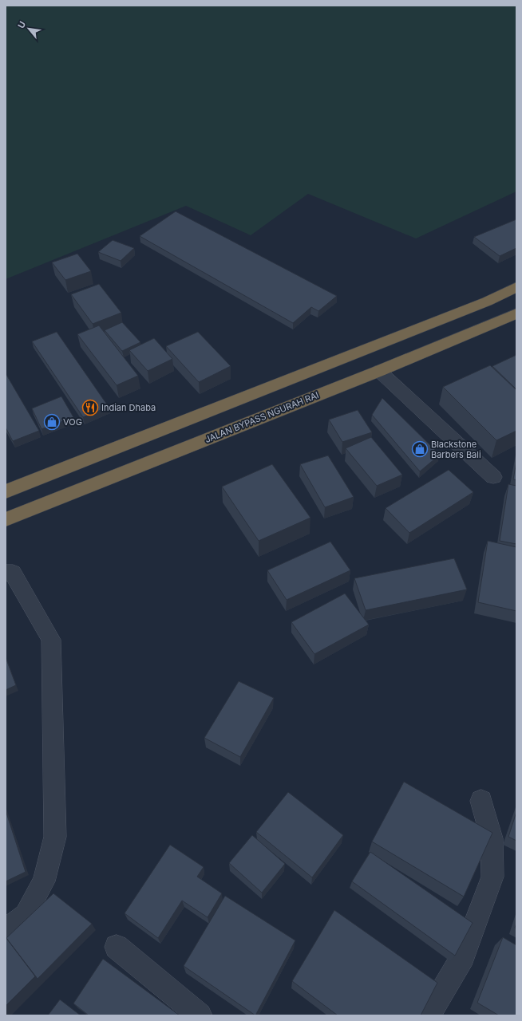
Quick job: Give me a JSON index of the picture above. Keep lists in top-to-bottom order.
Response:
{
  "streets": {
    "highway": ["JALAN BYPASS NGURAH RAI"]
  },
  "places": {
    "restaurant": ["Indian Dhaba"],
    "shop": ["VOG", "Blackstone Barbers Bali"]
  },
  "north": "top left"
}
